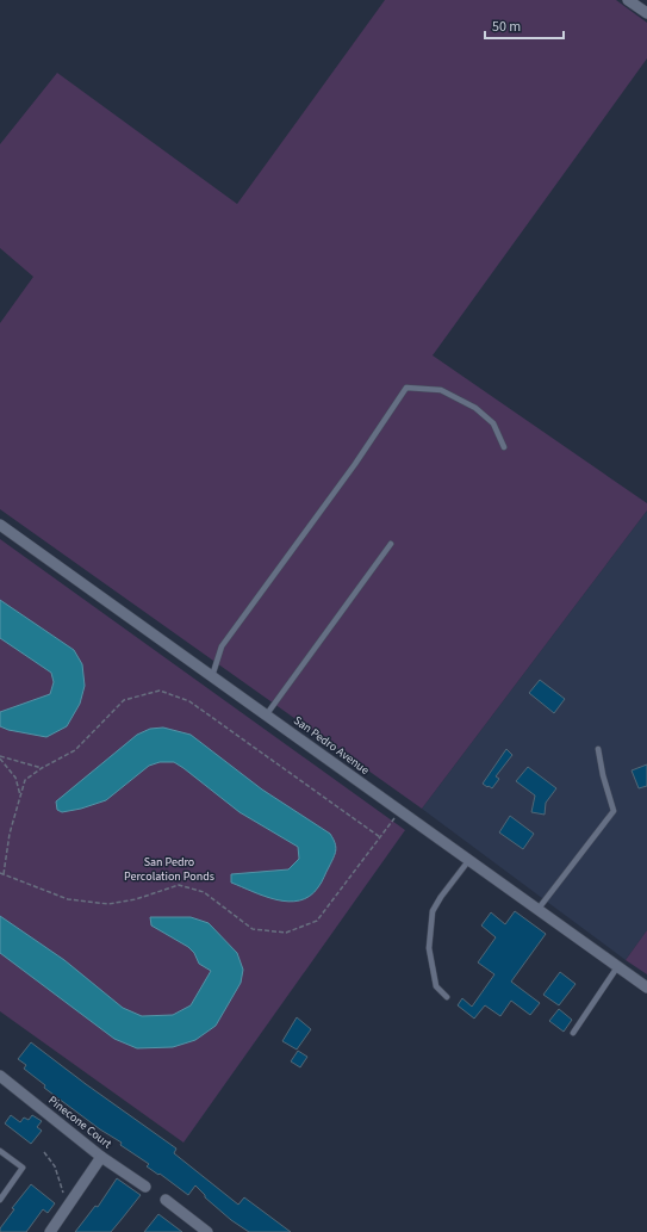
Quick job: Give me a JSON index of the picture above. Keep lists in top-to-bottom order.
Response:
{
  "streets": {
    "street": ["San Pedro Avenue", "Pinecone Court"]
  },
  "parks": ["San Pedro Percolation Ponds"],
  "scale_bar": "50 m"
}
